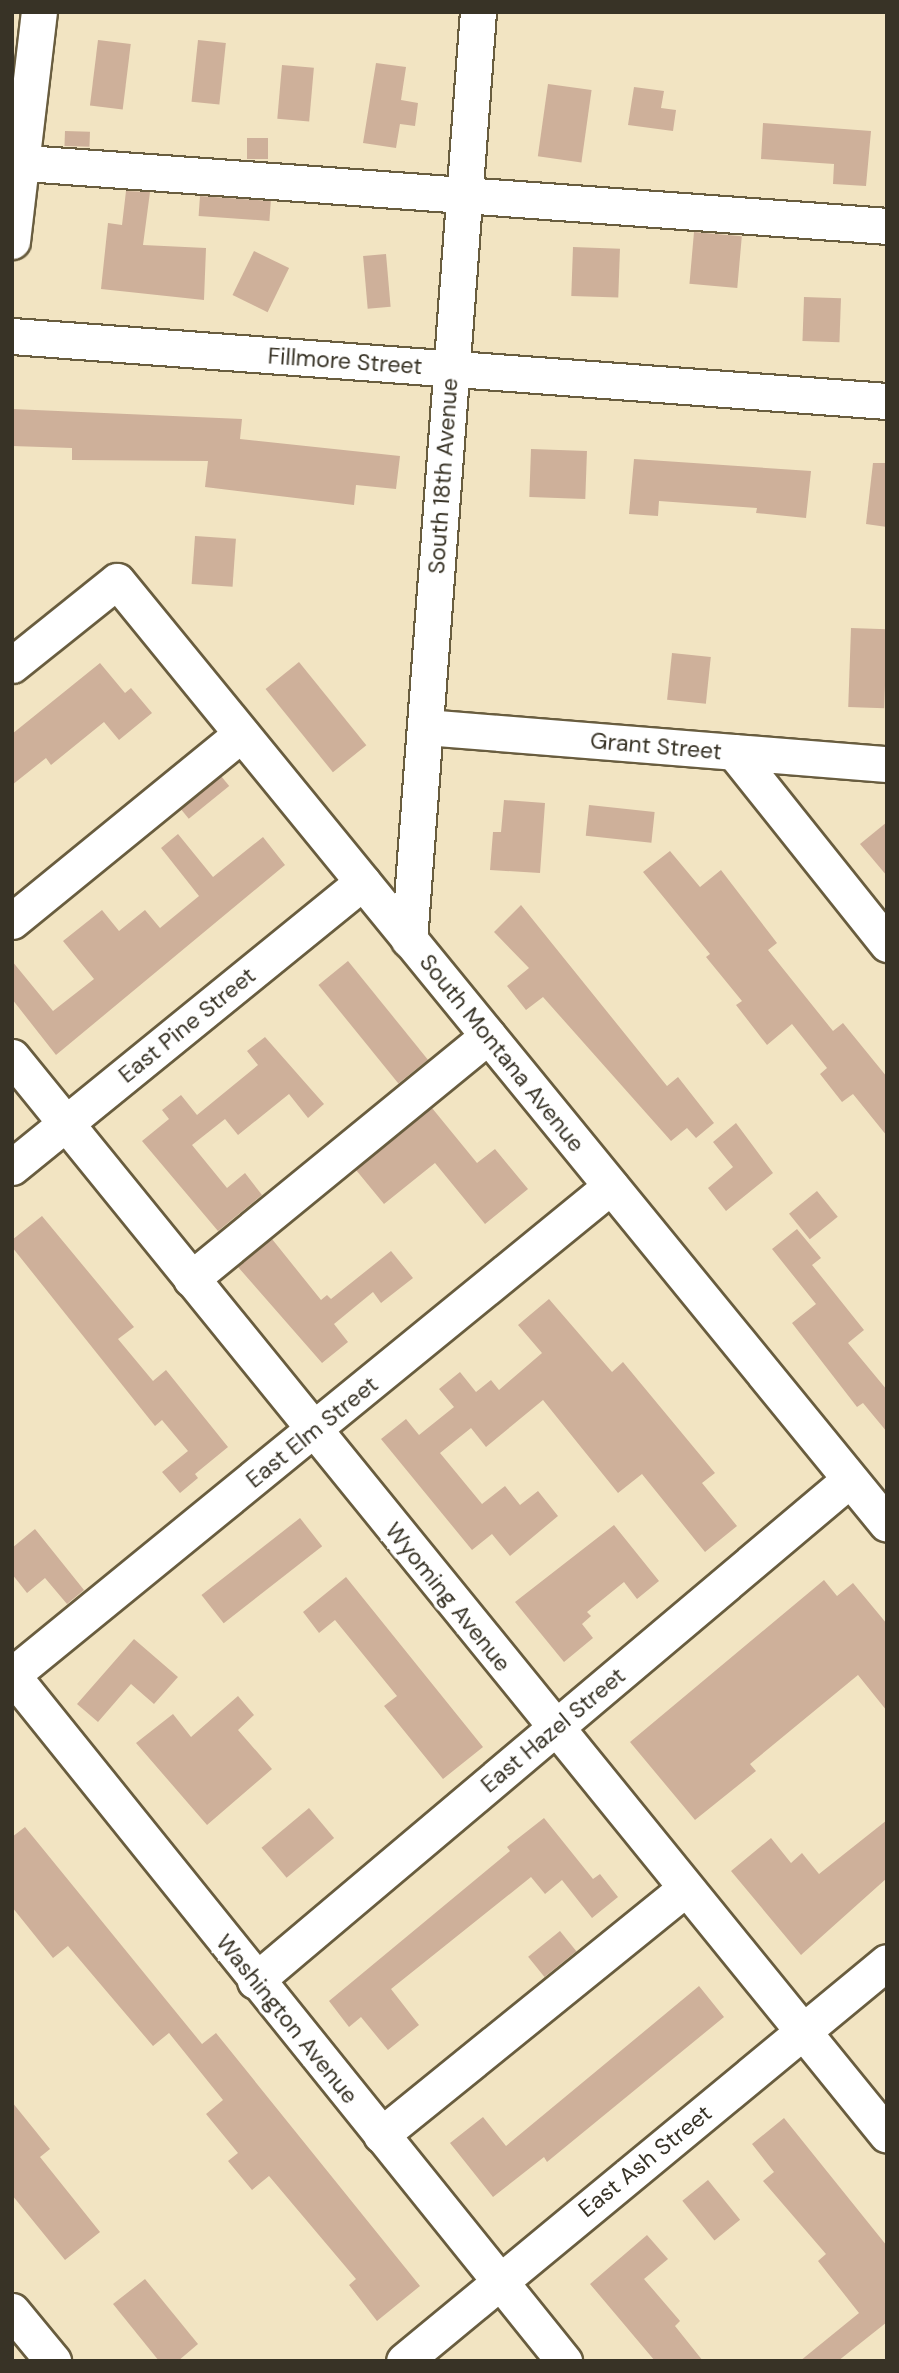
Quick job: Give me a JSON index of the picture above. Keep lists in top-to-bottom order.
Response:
{
  "streets": {
    "street": [
      "Fillmore Street",
      "South 18th Avenue",
      "Grant Street",
      "East Pine Street",
      "South Montana Avenue",
      "East Elm Street",
      "Wyoming Avenue",
      "East Hazel Street",
      "Washington Avenue",
      "East Ash Street"
    ]
  },
  "crossings": [
    ["Fillmore Street", "South 18th Avenue"],
    ["South 18th Avenue", "Grant Street"],
    ["South 18th Avenue", "South Montana Avenue"],
    ["East Pine Street", "South Montana Avenue"],
    ["East Pine Street", "Wyoming Avenue"],
    ["South Montana Avenue", "East Elm Street"],
    ["South Montana Avenue", "East Hazel Street"],
    ["East Elm Street", "Wyoming Avenue"],
    ["East Elm Street", "Washington Avenue"],
    ["Wyoming Avenue", "East Hazel Street"],
    ["Wyoming Avenue", "East Ash Street"],
    ["East Hazel Street", "Washington Avenue"],
    ["Washington Avenue", "East Ash Street"]
  ]
}
